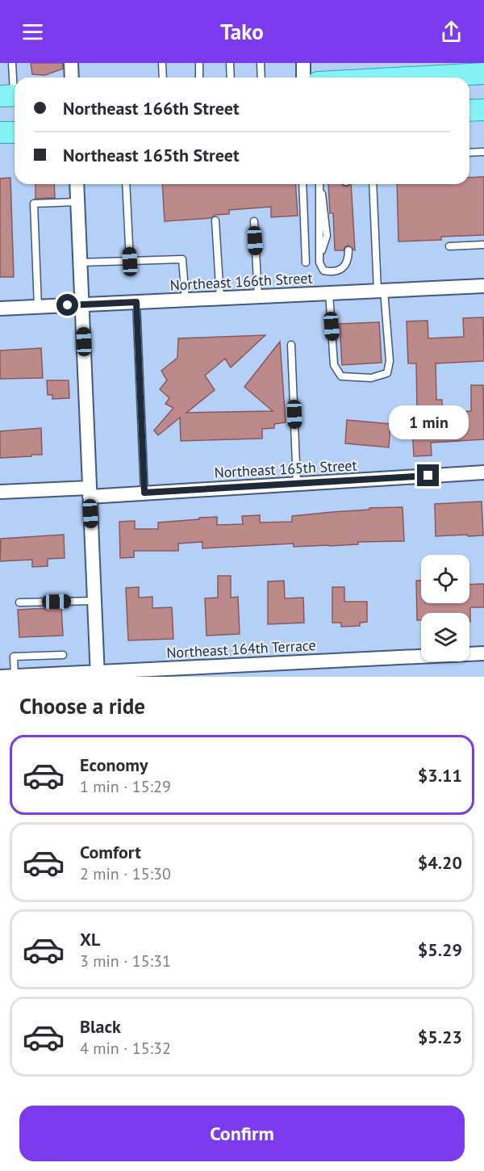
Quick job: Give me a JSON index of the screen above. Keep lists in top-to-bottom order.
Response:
{
  "streets": {
    "street": ["Northeast 166th Street", "Northeast 165th Street", "Northeast 164th Terrace"]
  },
  "page": {
    "header": "Tako",
    "banner": ["Northeast 166th Street", "Northeast 165th Street"],
    "bubble": "1 min",
    "heading": "Choose a ride",
    "list": [
      {
        "name": "Economy",
        "note": "1 min · 15:29",
        "value": "$3.11"
      },
      {
        "name": "Comfort",
        "note": "2 min · 15:30",
        "value": "$4.20"
      },
      {
        "name": "XL",
        "note": "3 min · 15:31",
        "value": "$5.29"
      },
      {
        "name": "Black",
        "note": "4 min · 15:32",
        "value": "$5.23"
      }
    ],
    "buttons": "Confirm"
  }
}
